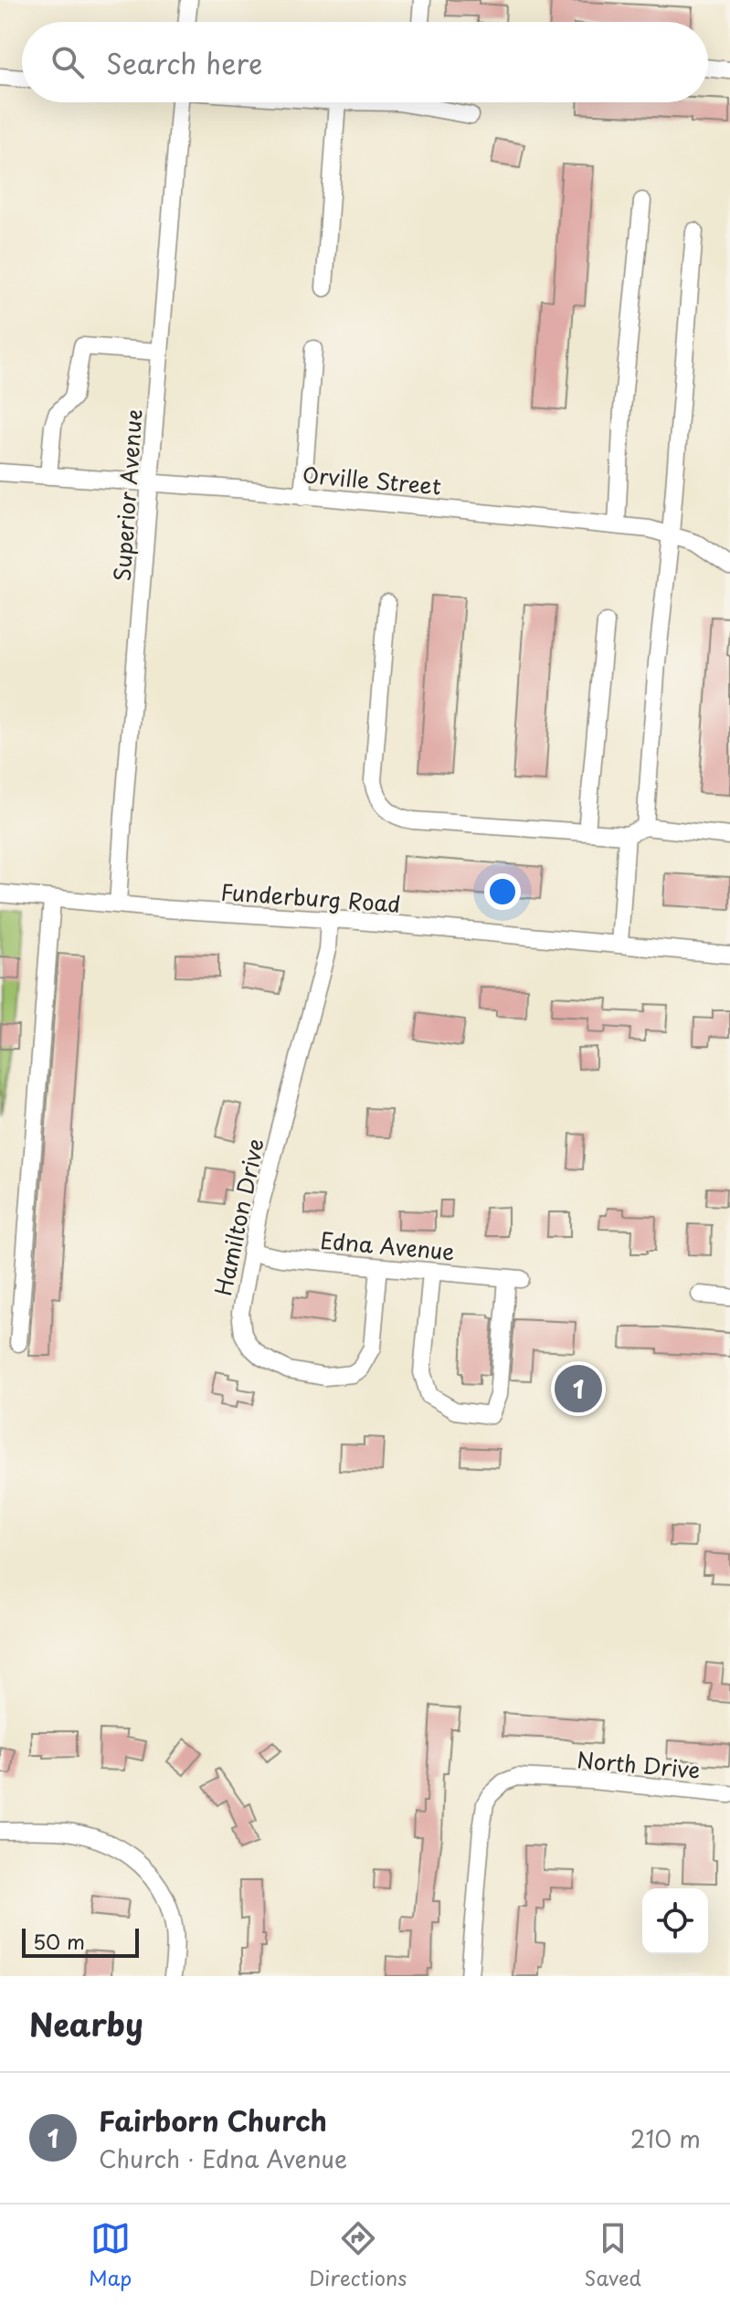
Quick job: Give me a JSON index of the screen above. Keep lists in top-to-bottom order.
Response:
{
  "streets": {
    "street": [
      "Orville Street",
      "Superior Avenue",
      "Funderburg Road",
      "Hamilton Drive",
      "Edna Avenue",
      "North Drive"
    ]
  },
  "crossings": [
    ["Orville Street", "Superior Avenue"],
    ["Superior Avenue", "Funderburg Road"],
    ["Funderburg Road", "Hamilton Drive"],
    ["Hamilton Drive", "Edna Avenue"]
  ],
  "scale_bar": "50 m",
  "page": {
    "search": "Search here",
    "pins": "1",
    "scale": "50 m",
    "heading": "Nearby",
    "list": [
      {
        "mark": "1",
        "name": "Fairborn Church",
        "note": "Church · Edna Avenue",
        "value": "210 m"
      }
    ],
    "nav": ["Map", "Directions", "Saved"]
  }
}
